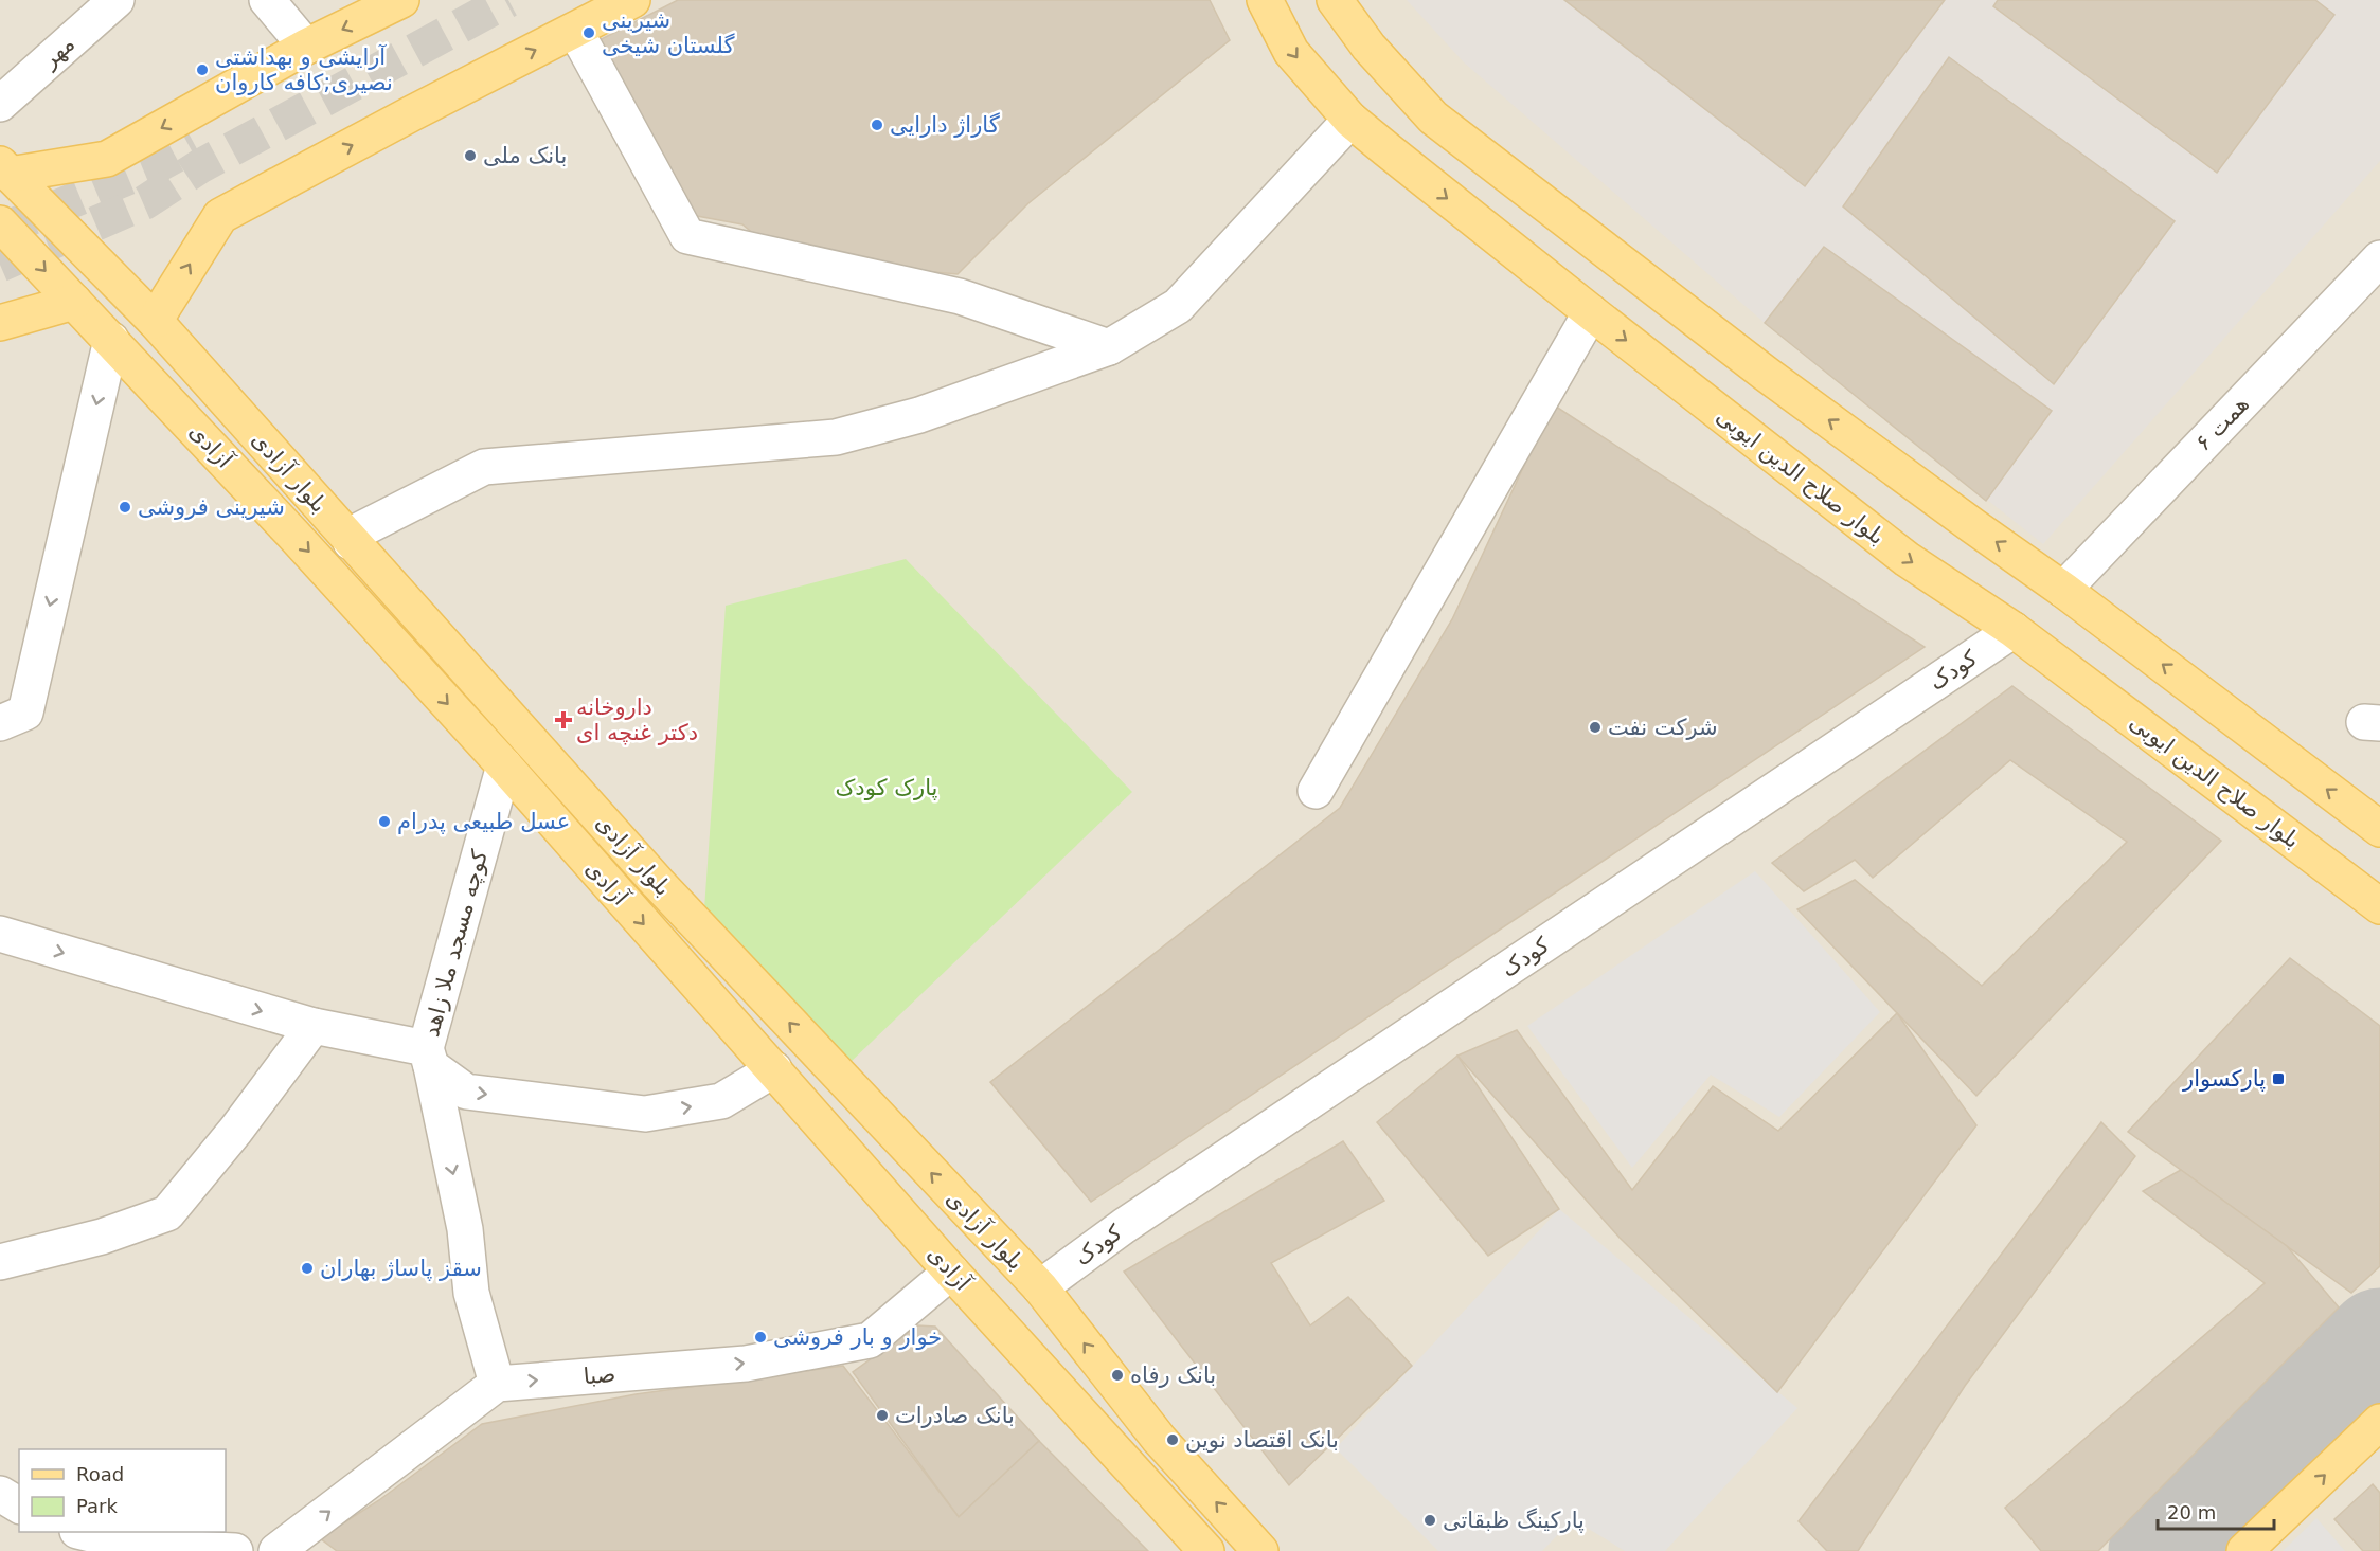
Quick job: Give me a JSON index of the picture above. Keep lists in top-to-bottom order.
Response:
{
  "streets": {
    "main road": ["آزادی", "بلوار آزادی", "بلوار صلاح الدین ایوبی"],
    "street": [
      "مهر",
      "همت ۶",
      "کودک",
      "کوچه مسجد ملا زاهد",
      "صبا"
    ]
  },
  "crossings": [
    ["آزادی", "کوچه مسجد ملا زاهد"],
    ["آزادی", "صبا"],
    ["بلوار آزادی", "کودک"],
    ["بلوار صلاح الدین ایوبی", "کودک"]
  ],
  "one_way": ["آزادی", "بلوار آزادی", "صبا"],
  "parks": ["پارک کودک"],
  "places": {
    "other": [
      "شیرینی گلستان شیخی",
      "آرایشی و بهداشتی نصیری;کافه کاروان",
      "گاراژ دارایی",
      "بانک ملی",
      "شیرینی فروشی",
      "شرکت نفت",
      "عسل طبیعی پدرام",
      "سقز پاساژ بهاران",
      "خوار و بار فروشی",
      "بانک رفاه",
      "بانک صادرات",
      "بانک اقتصاد نوین",
      "پارکینگ ظبقاتی"
    ],
    "health": ["داروخانه دکتر غنچه ای"],
    "transit": ["پارکسوار"]
  },
  "legend": ["Road", "Park"],
  "scale_bar": "20 m"
}
